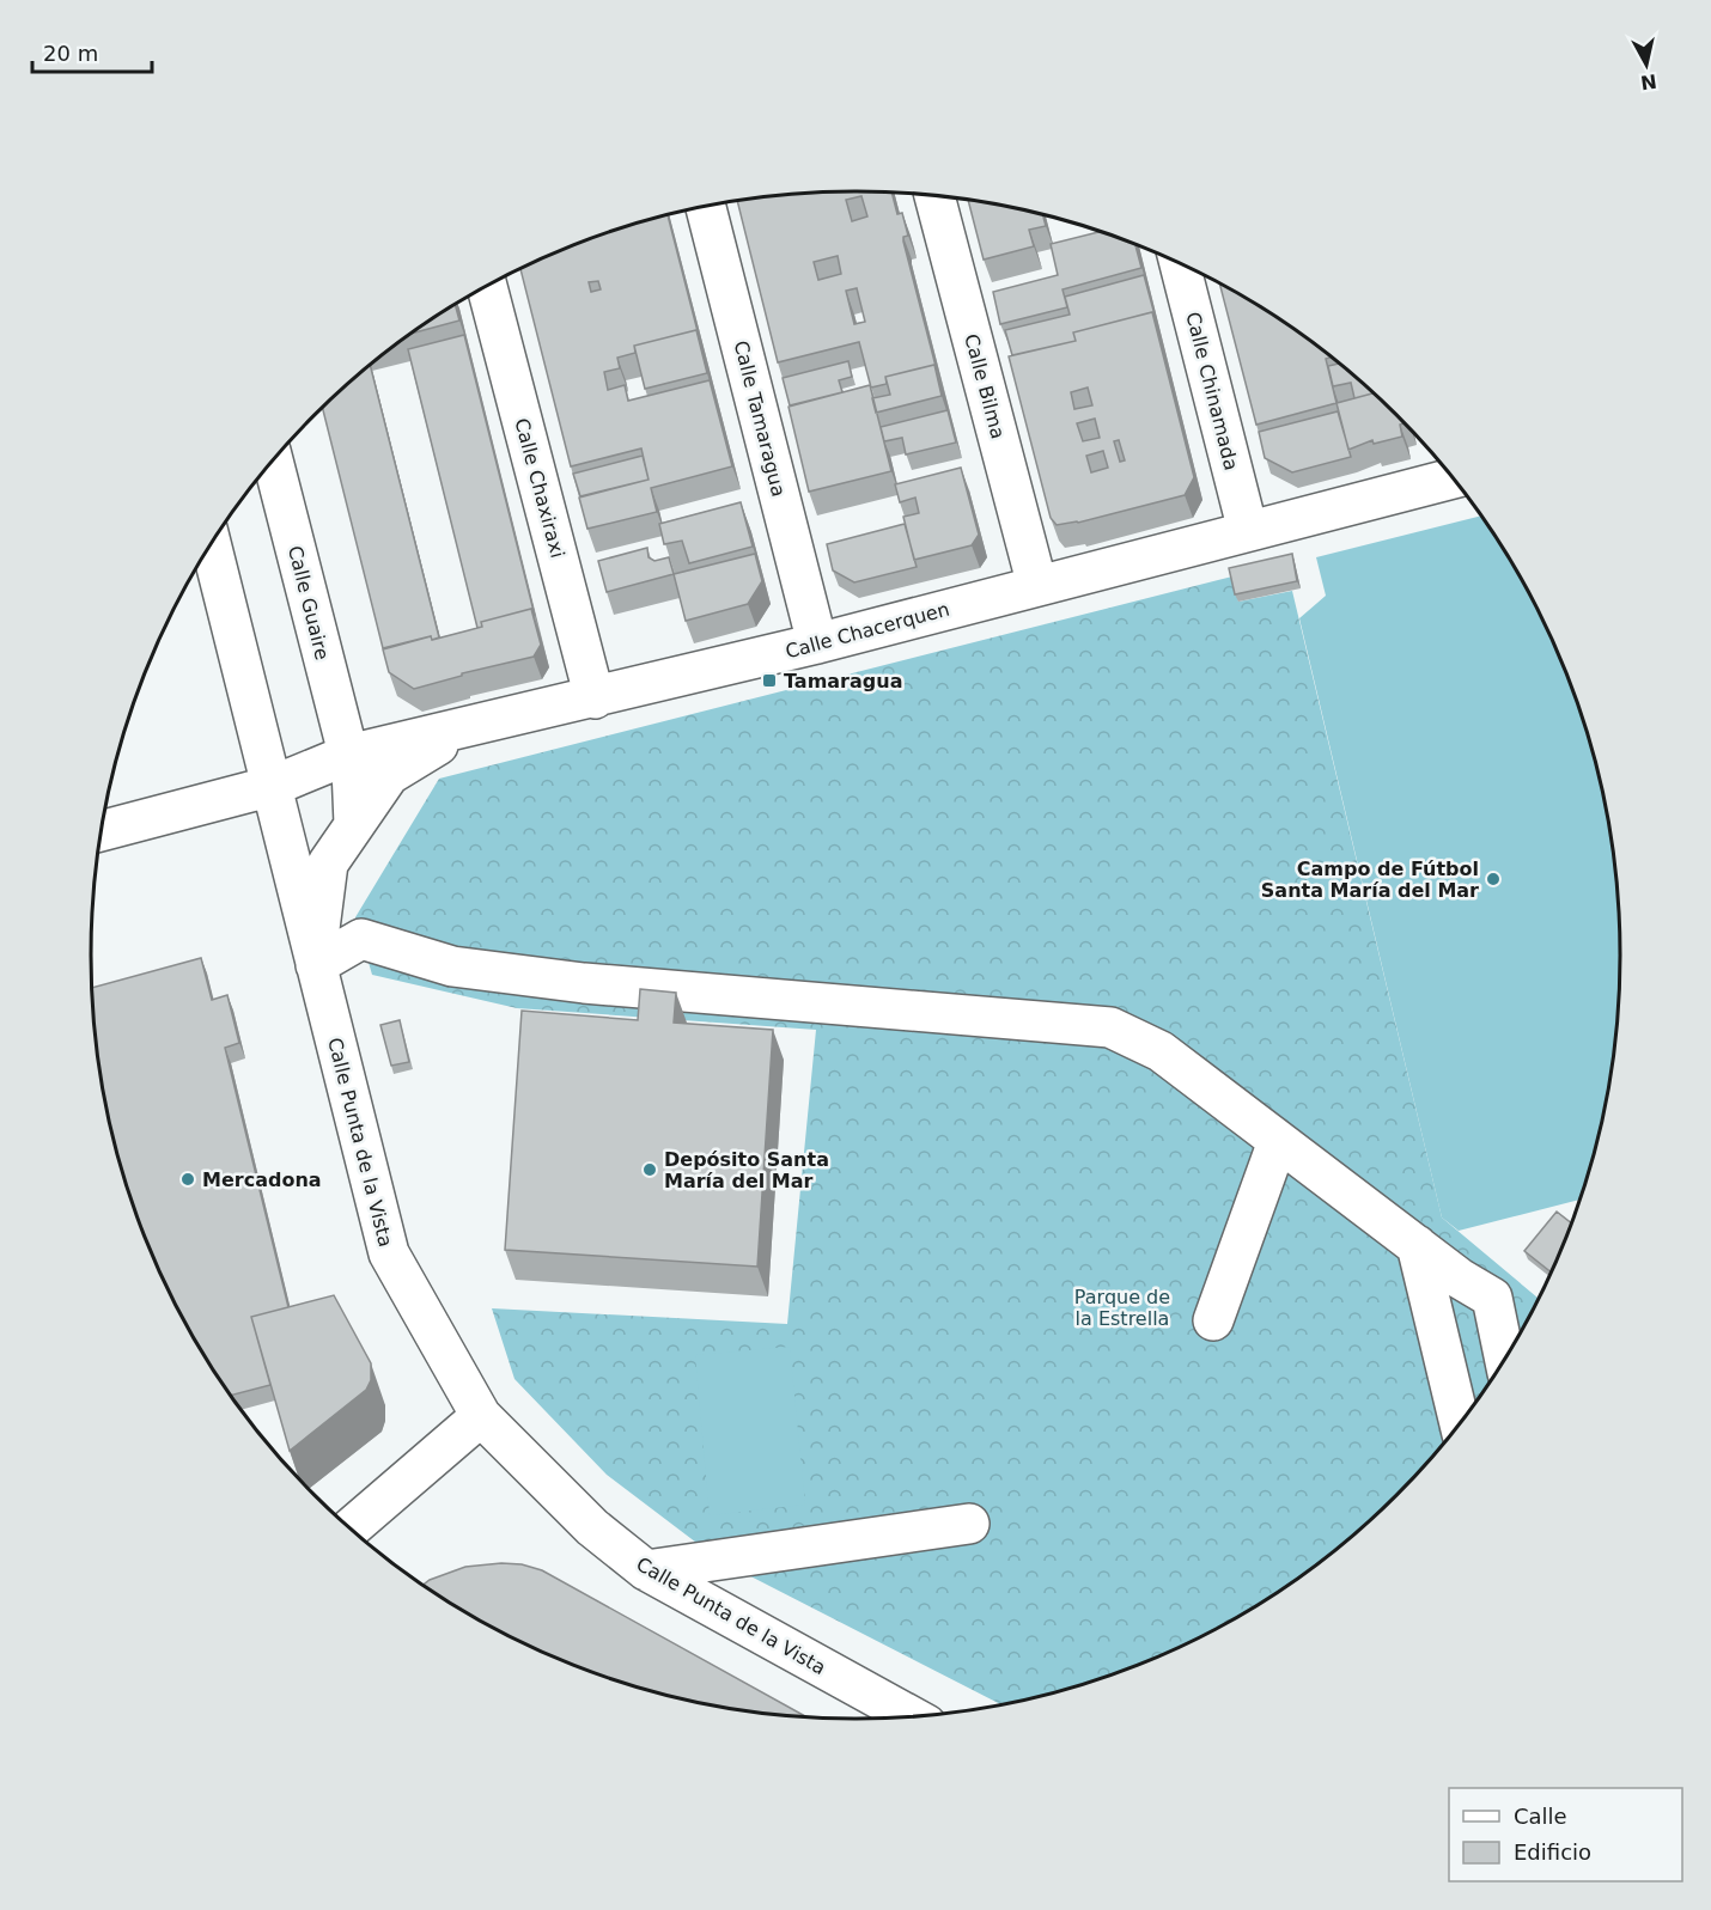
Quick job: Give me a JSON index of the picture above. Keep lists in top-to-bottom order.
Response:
{
  "streets": {
    "street": [
      "Calle Bilma",
      "Calle Chinamada",
      "Calle Tamaragua",
      "Calle Chaxiraxi",
      "Calle Guaire",
      "Calle Chacerquen",
      "Calle Punta de la Vista"
    ]
  },
  "crossings": [
    ["Calle Bilma", "Calle Chacerquen"],
    ["Calle Chinamada", "Calle Chacerquen"],
    ["Calle Tamaragua", "Calle Chacerquen"],
    ["Calle Chaxiraxi", "Calle Chacerquen"],
    ["Calle Guaire", "Calle Chacerquen"],
    ["Calle Chacerquen", "Calle Punta de la Vista"]
  ],
  "parks": ["Parque de la Estrella"],
  "places": {
    "transit": ["Tamaragua"],
    "other": ["Campo de Fútbol Santa María del Mar", "Depósito Santa María del Mar", "Mercadona"]
  },
  "legend": ["Calle", "Edificio"],
  "scale_bar": "20 m",
  "north": "bottom"
}
